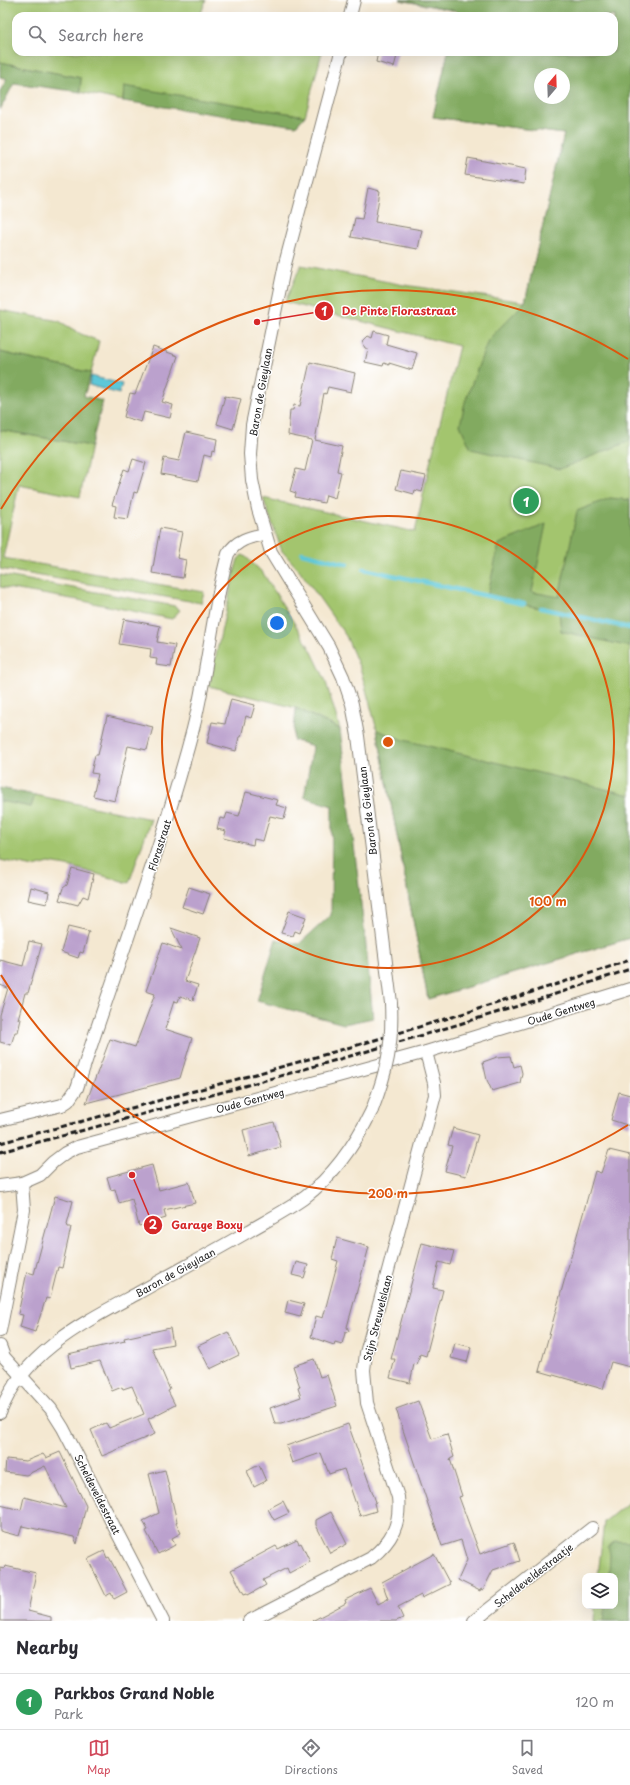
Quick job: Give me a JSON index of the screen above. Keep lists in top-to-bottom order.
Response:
{
  "streets": {
    "street": [
      "Baron de Gieylaan",
      "Florastraat",
      "Oude Gentweg",
      "Stijn Streuvelslaan",
      "Scheldeveldestraat",
      "Scheldeveldestraatje"
    ]
  },
  "crossings": [
    ["Baron de Gieylaan", "Florastraat"],
    ["Baron de Gieylaan", "Scheldeveldestraat"],
    ["Oude Gentweg", "Stijn Streuvelslaan"]
  ],
  "places": ["De Pinte Florastraat", "Garage Boxy"],
  "north": "top",
  "page": {
    "search": "Search here",
    "pins": "1",
    "heading": "Nearby",
    "list": [
      {
        "mark": "1",
        "name": "Parkbos Grand Noble",
        "note": "Park",
        "value": "120 m"
      }
    ],
    "nav": ["Map", "Directions", "Saved"]
  },
  "rings": ["100 m", "200 m"]
}
